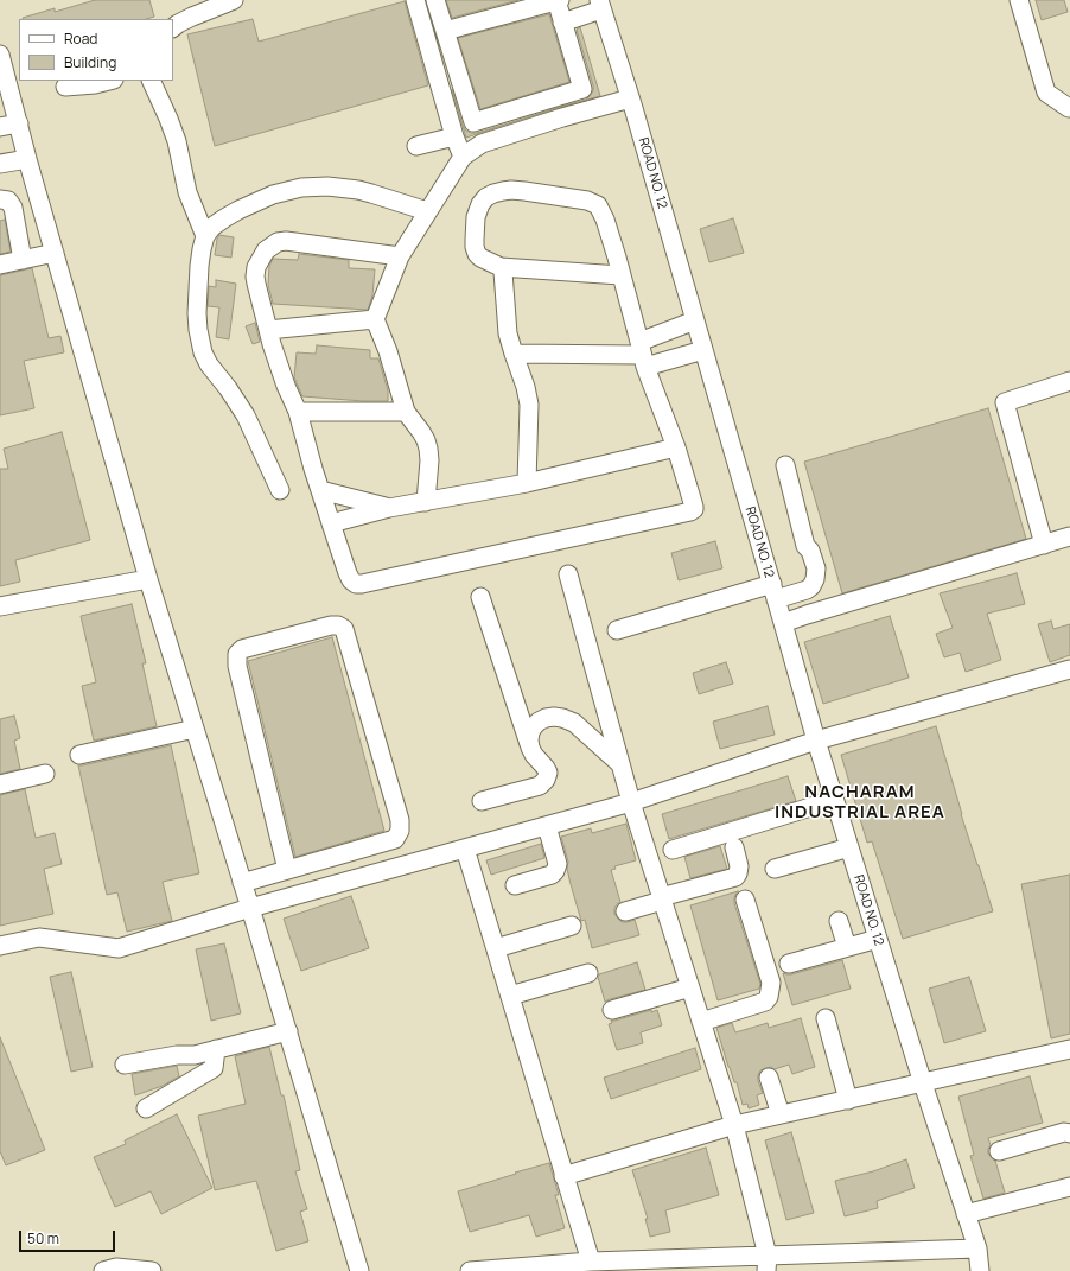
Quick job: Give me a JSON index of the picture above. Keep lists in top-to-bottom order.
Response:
{
  "streets": {
    "street": ["ROAD NO. 12"]
  },
  "districts": ["NACHARAM INDUSTRIAL AREA"],
  "legend": ["Road", "Building"],
  "scale_bar": "50 m"
}
